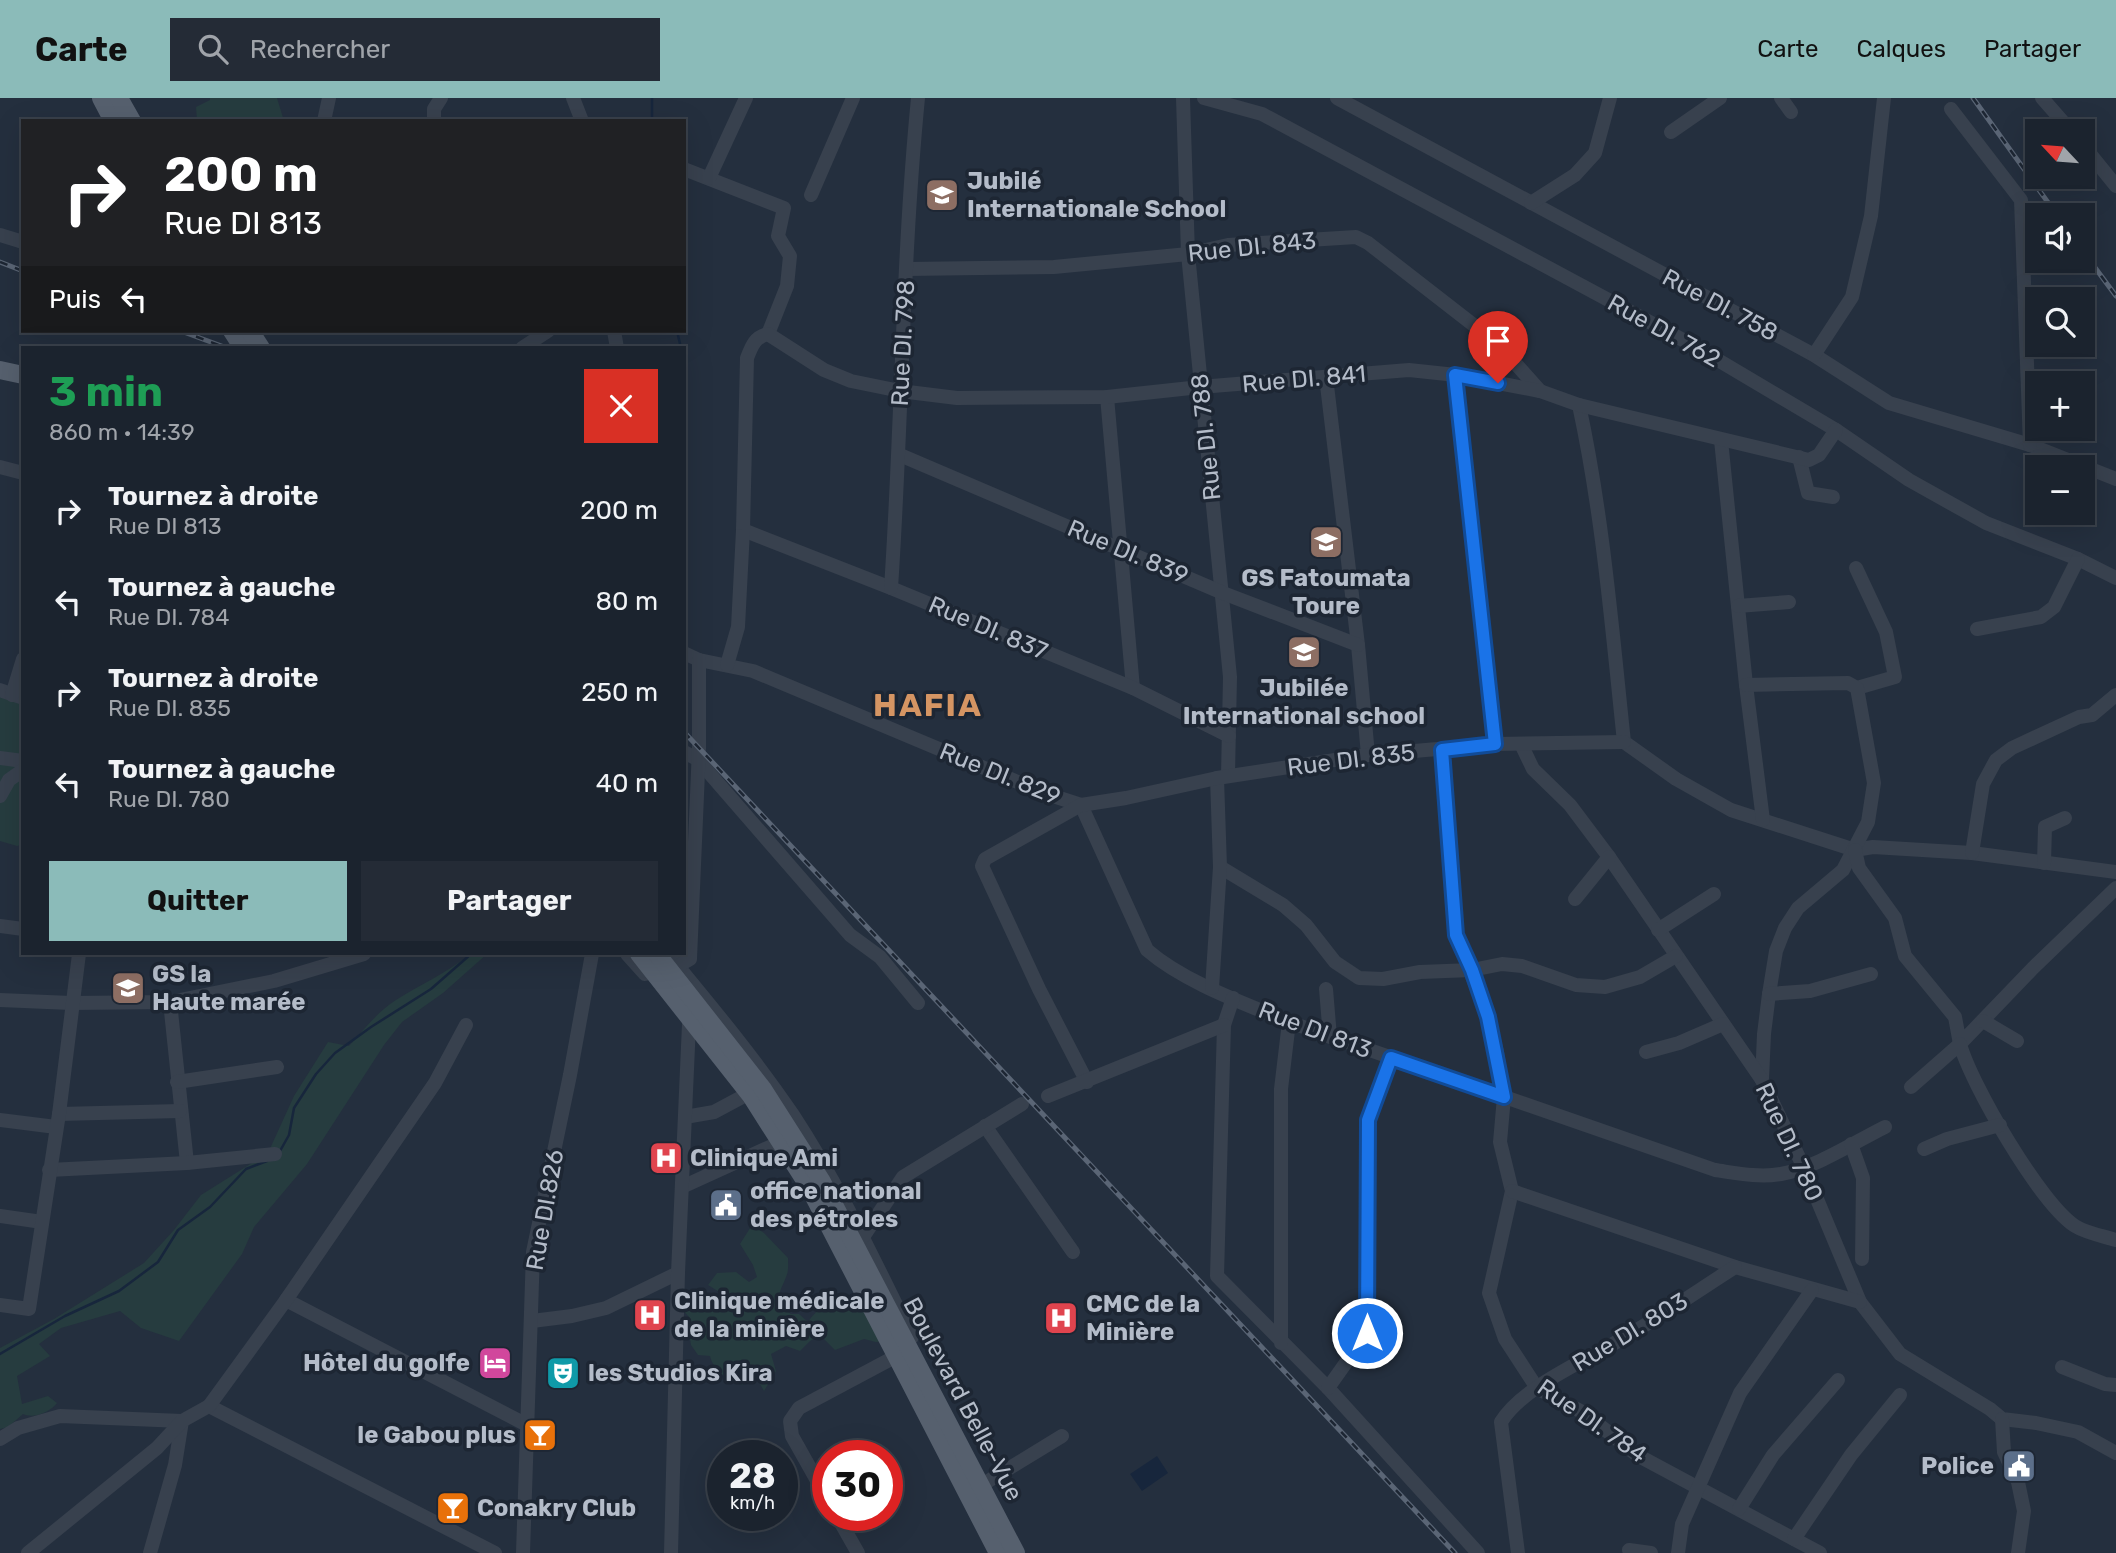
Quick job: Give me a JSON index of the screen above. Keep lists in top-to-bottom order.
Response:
{
  "streets": {
    "main road": ["Boulevard Belle-Vue"],
    "street": [
      "Rue DI. 843",
      "Rue DI. 758",
      "Rue DI. 762",
      "Rue DI. 798",
      "Rue DI. 841",
      "Rue DI. 788",
      "Rue DI. 839",
      "Rue DI. 837",
      "Rue DI. 835",
      "Rue DI. 829",
      "Rue DI 813",
      "Rue DI. 780",
      "Rue DI.826",
      "Rue DI. 803",
      "Rue DI. 784"
    ]
  },
  "crossings": [
    ["Rue DI. 843", "Rue DI. 798"],
    ["Rue DI. 843", "Rue DI. 841"],
    ["Rue DI. 843", "Rue DI. 788"],
    ["Rue DI. 798", "Rue DI. 841"],
    ["Rue DI. 798", "Rue DI. 839"],
    ["Rue DI. 798", "Rue DI. 837"],
    ["Rue DI. 841", "Rue DI. 788"],
    ["Rue DI. 788", "Rue DI. 839"],
    ["Rue DI. 788", "Rue DI. 837"],
    ["Rue DI. 788", "Rue DI. 835"],
    ["Rue DI. 788", "Rue DI 813"],
    ["Rue DI. 835", "Rue DI. 829"],
    ["Rue DI. 835", "Rue DI 813"],
    ["Rue DI. 835", "Rue DI. 780"],
    ["Rue DI. 835", "Rue DI. 784"],
    ["Rue DI. 829", "Rue DI 813"],
    ["Rue DI 813", "Rue DI. 780"],
    ["Rue DI 813", "Rue DI. 784"],
    ["Rue DI. 803", "Rue DI. 784"]
  ],
  "districts": ["HAFIA"],
  "places": {
    "school or university": [
      "Jubilé Internationale School",
      "GS Fatoumata Toure",
      "Jubilée International school",
      "GS la Haute marée"
    ],
    "hospital": ["Clinique Ami", "Clinique médicale de la minière", "CMC de la Minière"],
    "public building": ["office national des pétroles", "Police"],
    "hotel": ["Hôtel du golfe"],
    "theatre": ["les Studios Kira"],
    "bar": ["le Gabou plus", "Conakry Club"]
  },
  "north": "top left",
  "page": {
    "header": "Carte",
    "search": "Rechercher",
    "nav": ["Carte", "Calques", "Partager"],
    "map_buttons": ["+", "−"],
    "turn": ["200 m", "Rue DI 813"],
    "then": "Puis",
    "heading": ["3 min", "860 m · 14:39"],
    "list": [
      {
        "name": "Tournez à droite",
        "note": "Rue DI 813",
        "value": "200 m"
      },
      {
        "name": "Tournez à gauche",
        "note": "Rue DI. 784",
        "value": "80 m"
      },
      {
        "name": "Tournez à droite",
        "note": "Rue DI. 835",
        "value": "250 m"
      },
      {
        "name": "Tournez à gauche",
        "note": "Rue DI. 780",
        "value": "40 m"
      }
    ],
    "buttons": ["Quitter", "Partager"],
    "speed": "28 km/h",
    "limit": "30"
  }
}
